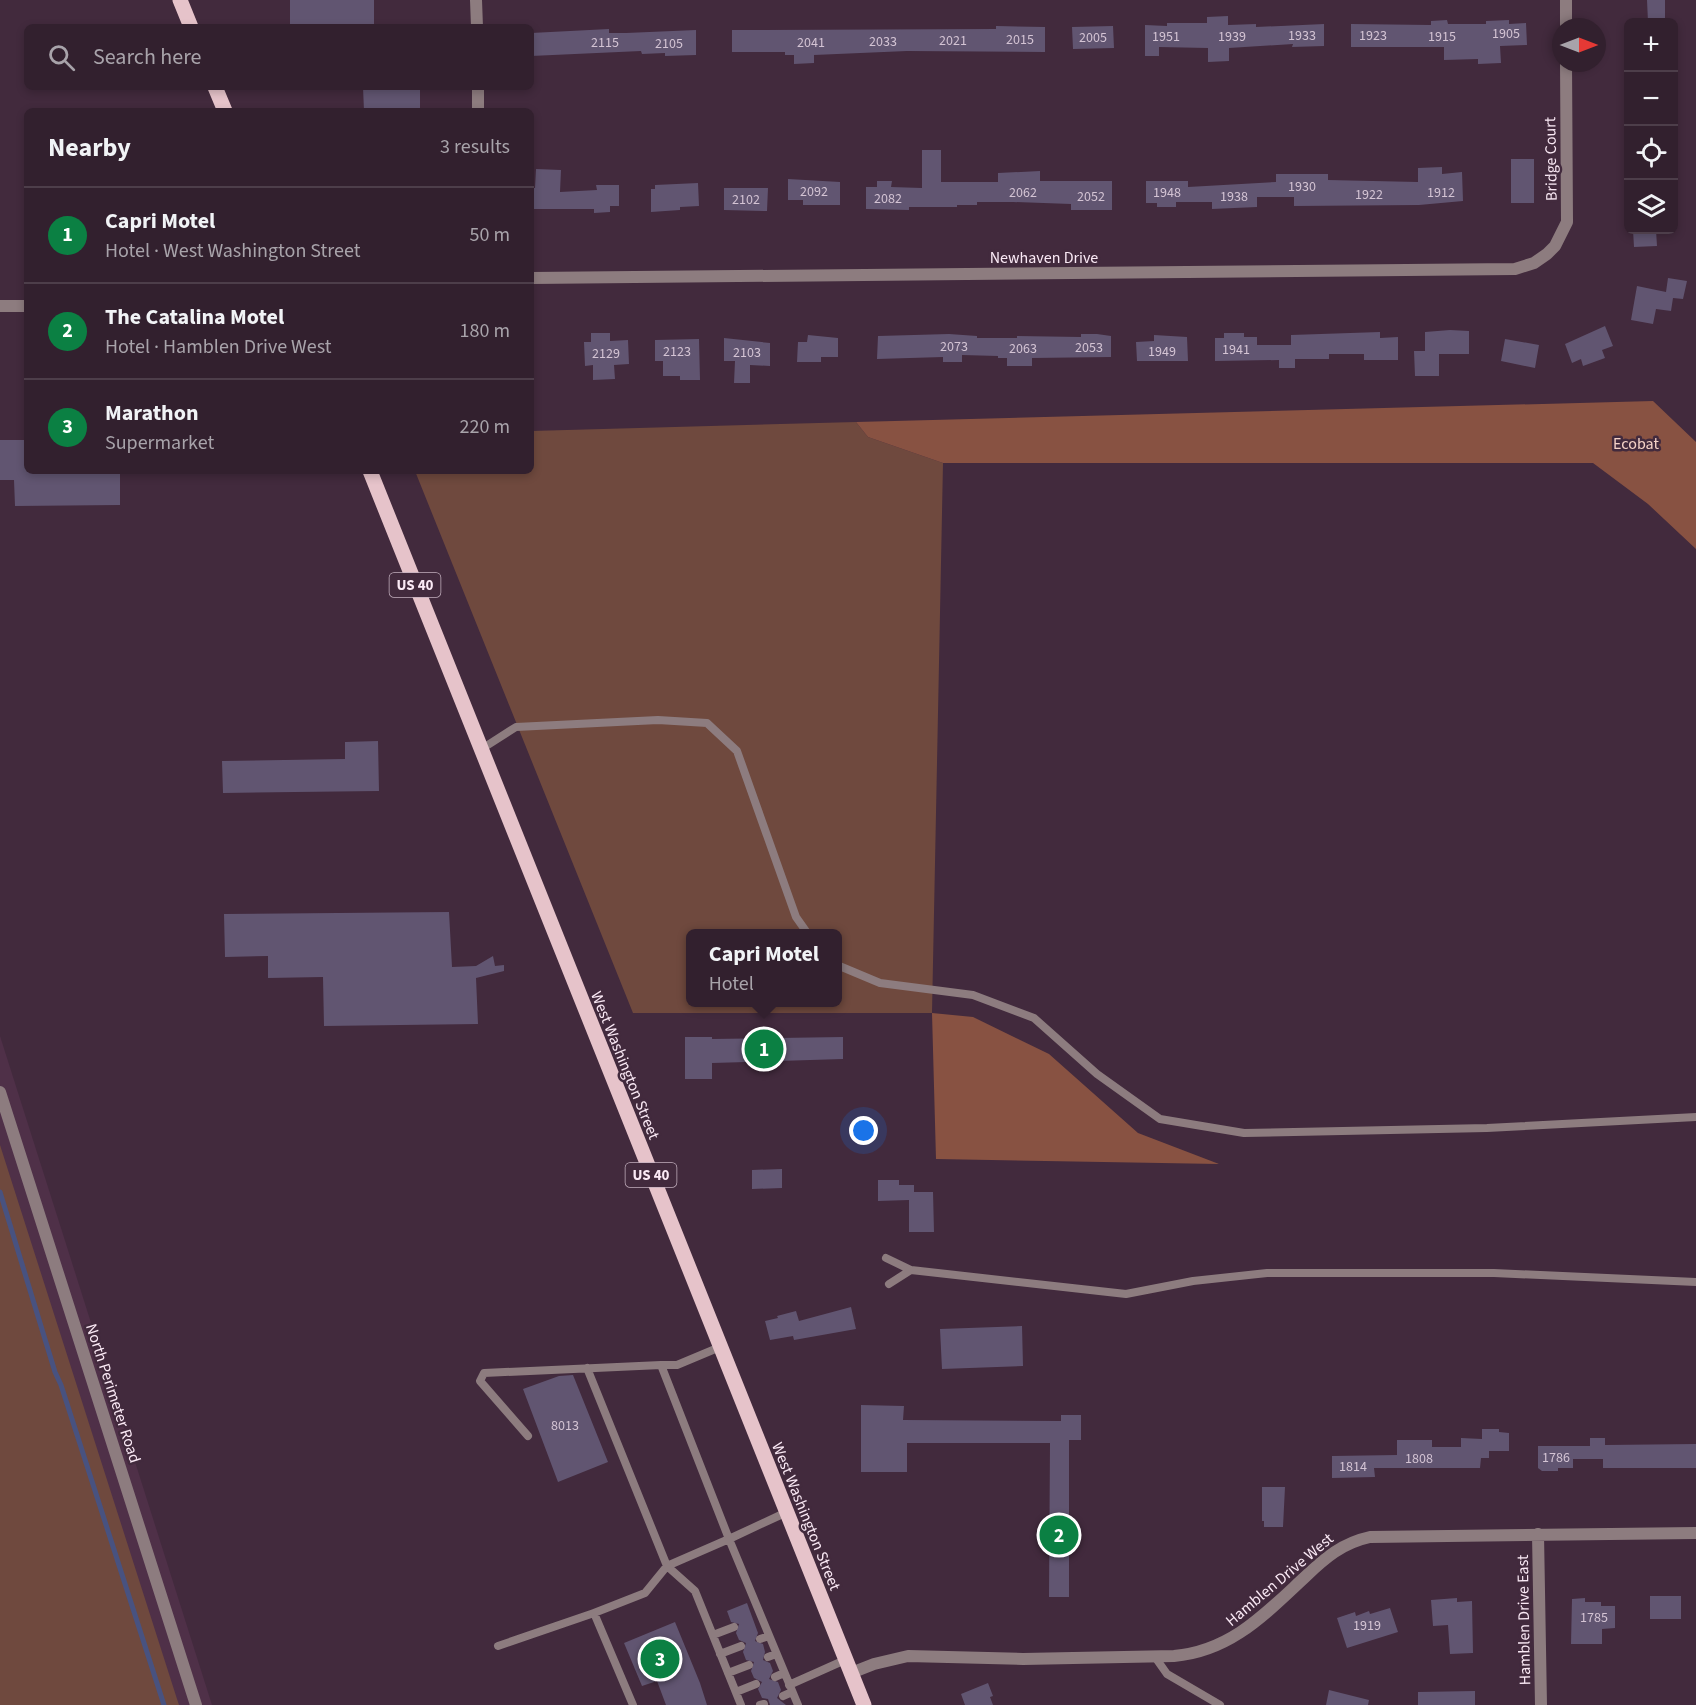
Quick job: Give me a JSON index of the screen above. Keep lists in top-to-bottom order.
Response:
{
  "streets": {
    "main road": ["US 40", "West Washington Street"],
    "street": [
      "Bridge Court",
      "Newhaven Drive",
      "North Perimeter Road",
      "Hamblen Drive West",
      "Hamblen Drive East"
    ]
  },
  "crossings": [
    ["Bridge Court", "Newhaven Drive"],
    ["West Washington Street", "Hamblen Drive West"],
    ["Hamblen Drive West", "Hamblen Drive East"]
  ],
  "parks": ["Ecobat"],
  "house_numbers": [
    "1905",
    "1933",
    "1923",
    "1951",
    "1939",
    "1915",
    "2005",
    "2015",
    "2021",
    "2033",
    "2115",
    "2041",
    "2105",
    "1930",
    "2092",
    "2062",
    "1948",
    "1912",
    "1922",
    "2052",
    "1938",
    "2082",
    "2102",
    "2073",
    "2053",
    "2063",
    "1941",
    "2123",
    "1949",
    "2103",
    "2129",
    "8013",
    "1786",
    "1808",
    "1814",
    "1785",
    "1919"
  ],
  "north": "right",
  "page": {
    "map_buttons": ["+", "−"],
    "search": "Search here",
    "heading": ["Nearby", "3 results"],
    "list": [
      {
        "mark": "1",
        "name": "Capri Motel",
        "note": "Hotel · West Washington Street",
        "value": "50 m"
      },
      {
        "mark": "2",
        "name": "The Catalina Motel",
        "note": "Hotel · Hamblen Drive West",
        "value": "180 m"
      },
      {
        "mark": "3",
        "name": "Marathon",
        "note": "Supermarket",
        "value": "220 m"
      }
    ],
    "popup": ["Capri Motel", "Hotel"],
    "pins": ["1", "2", "3"]
  }
}
